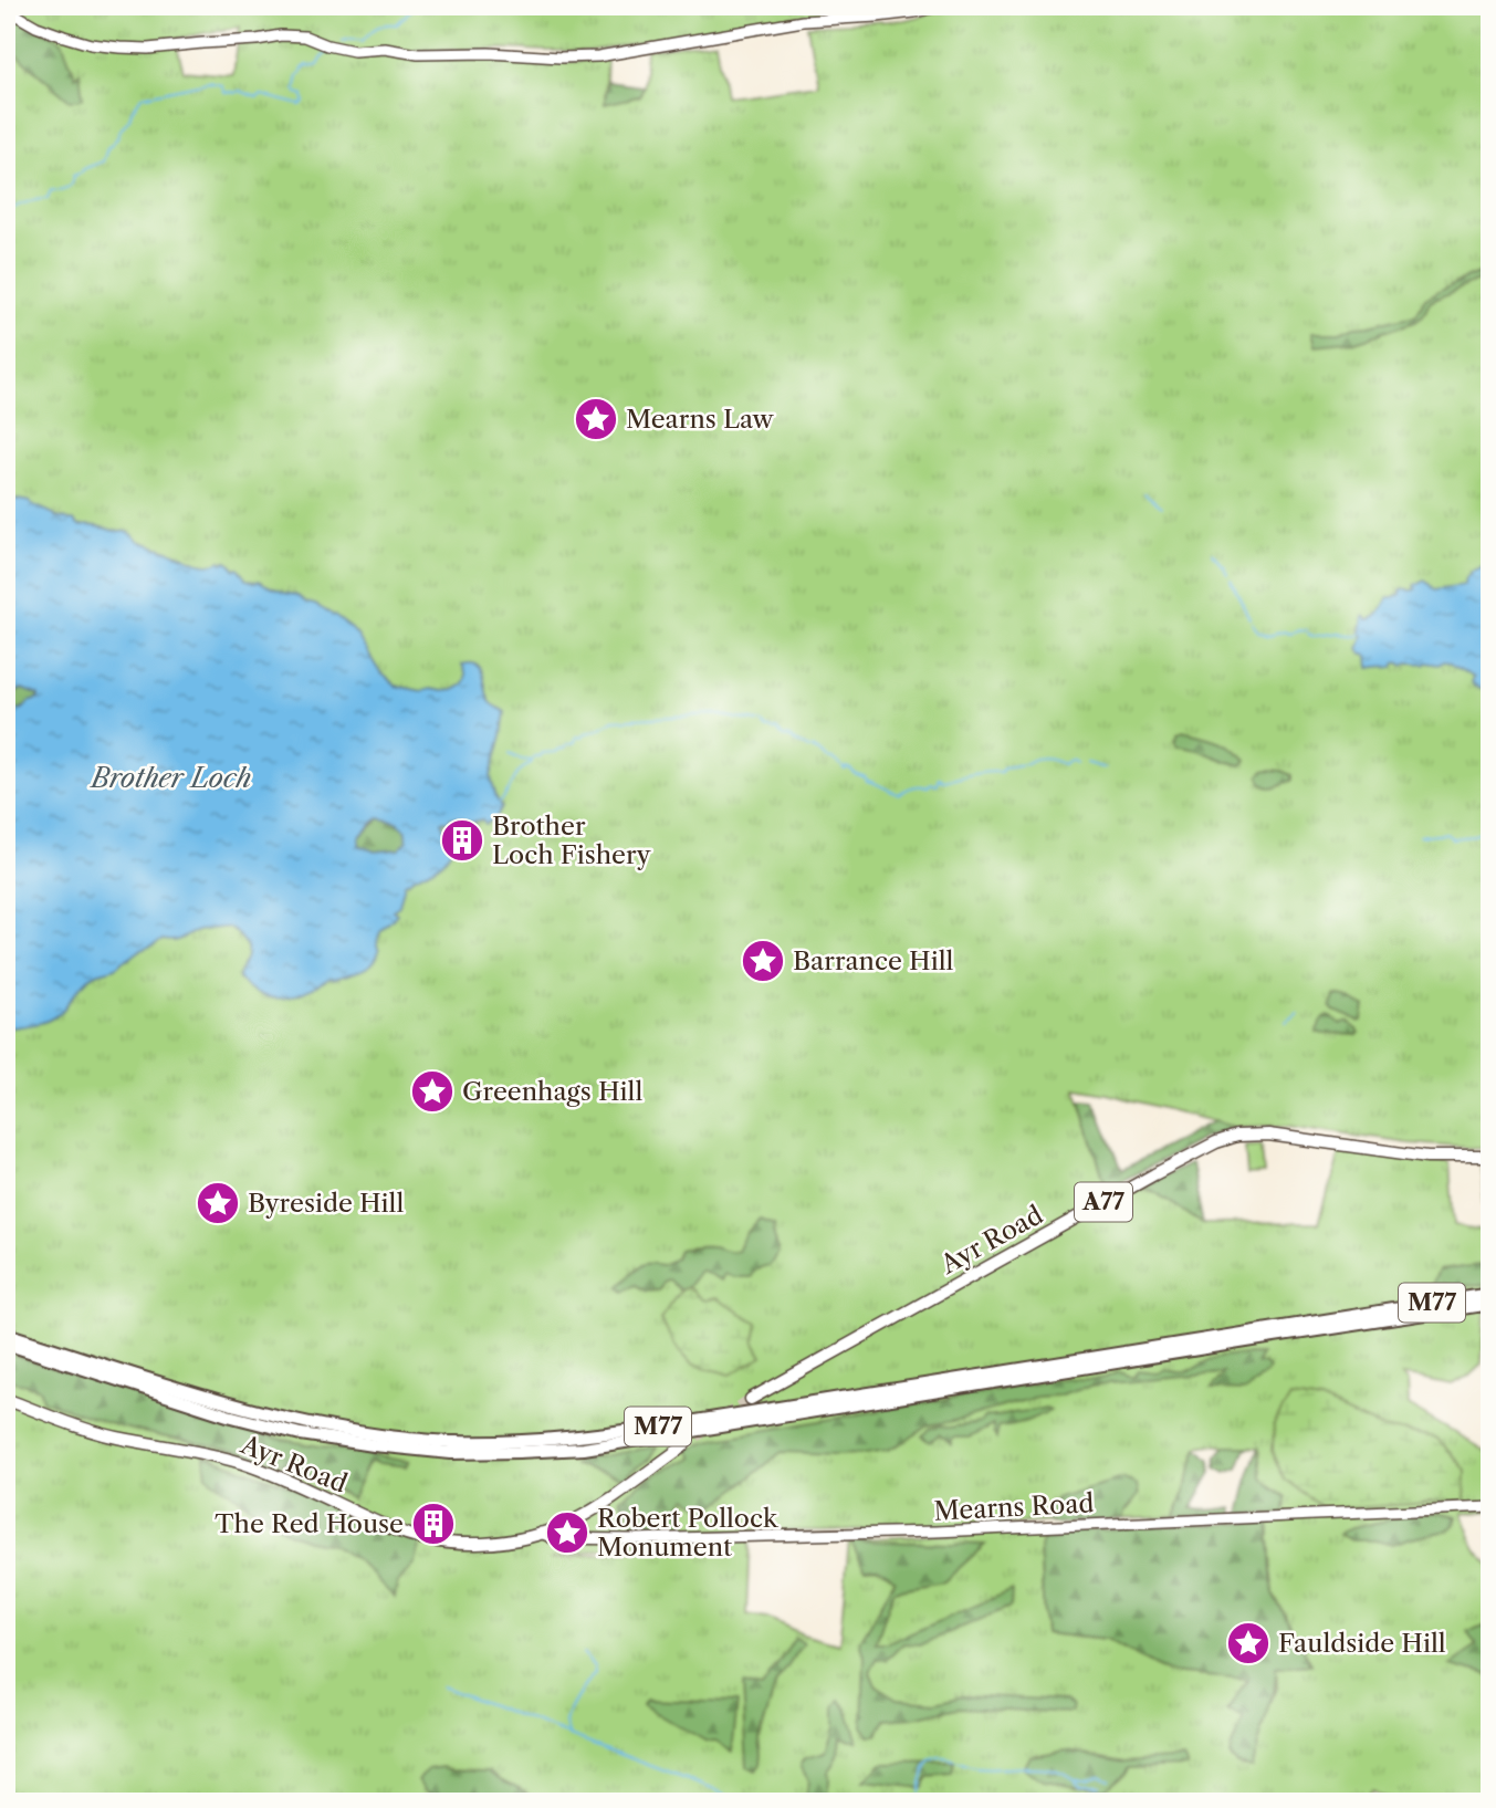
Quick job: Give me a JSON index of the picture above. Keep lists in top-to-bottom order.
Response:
{
  "streets": {
    "highway": ["M77"],
    "main road": ["A77", "Ayr Road", "Mearns Road"]
  },
  "crossings": [
    ["Ayr Road", "Mearns Road"]
  ],
  "water": ["Brother Loch"],
  "places": {
    "place": [
      "Mearns Law",
      "Barrance Hill",
      "Greenhags Hill",
      "Byreside Hill",
      "Robert Pollock Monument",
      "Fauldside Hill"
    ],
    "building": ["Brother Loch Fishery", "The Red House"]
  }
}
